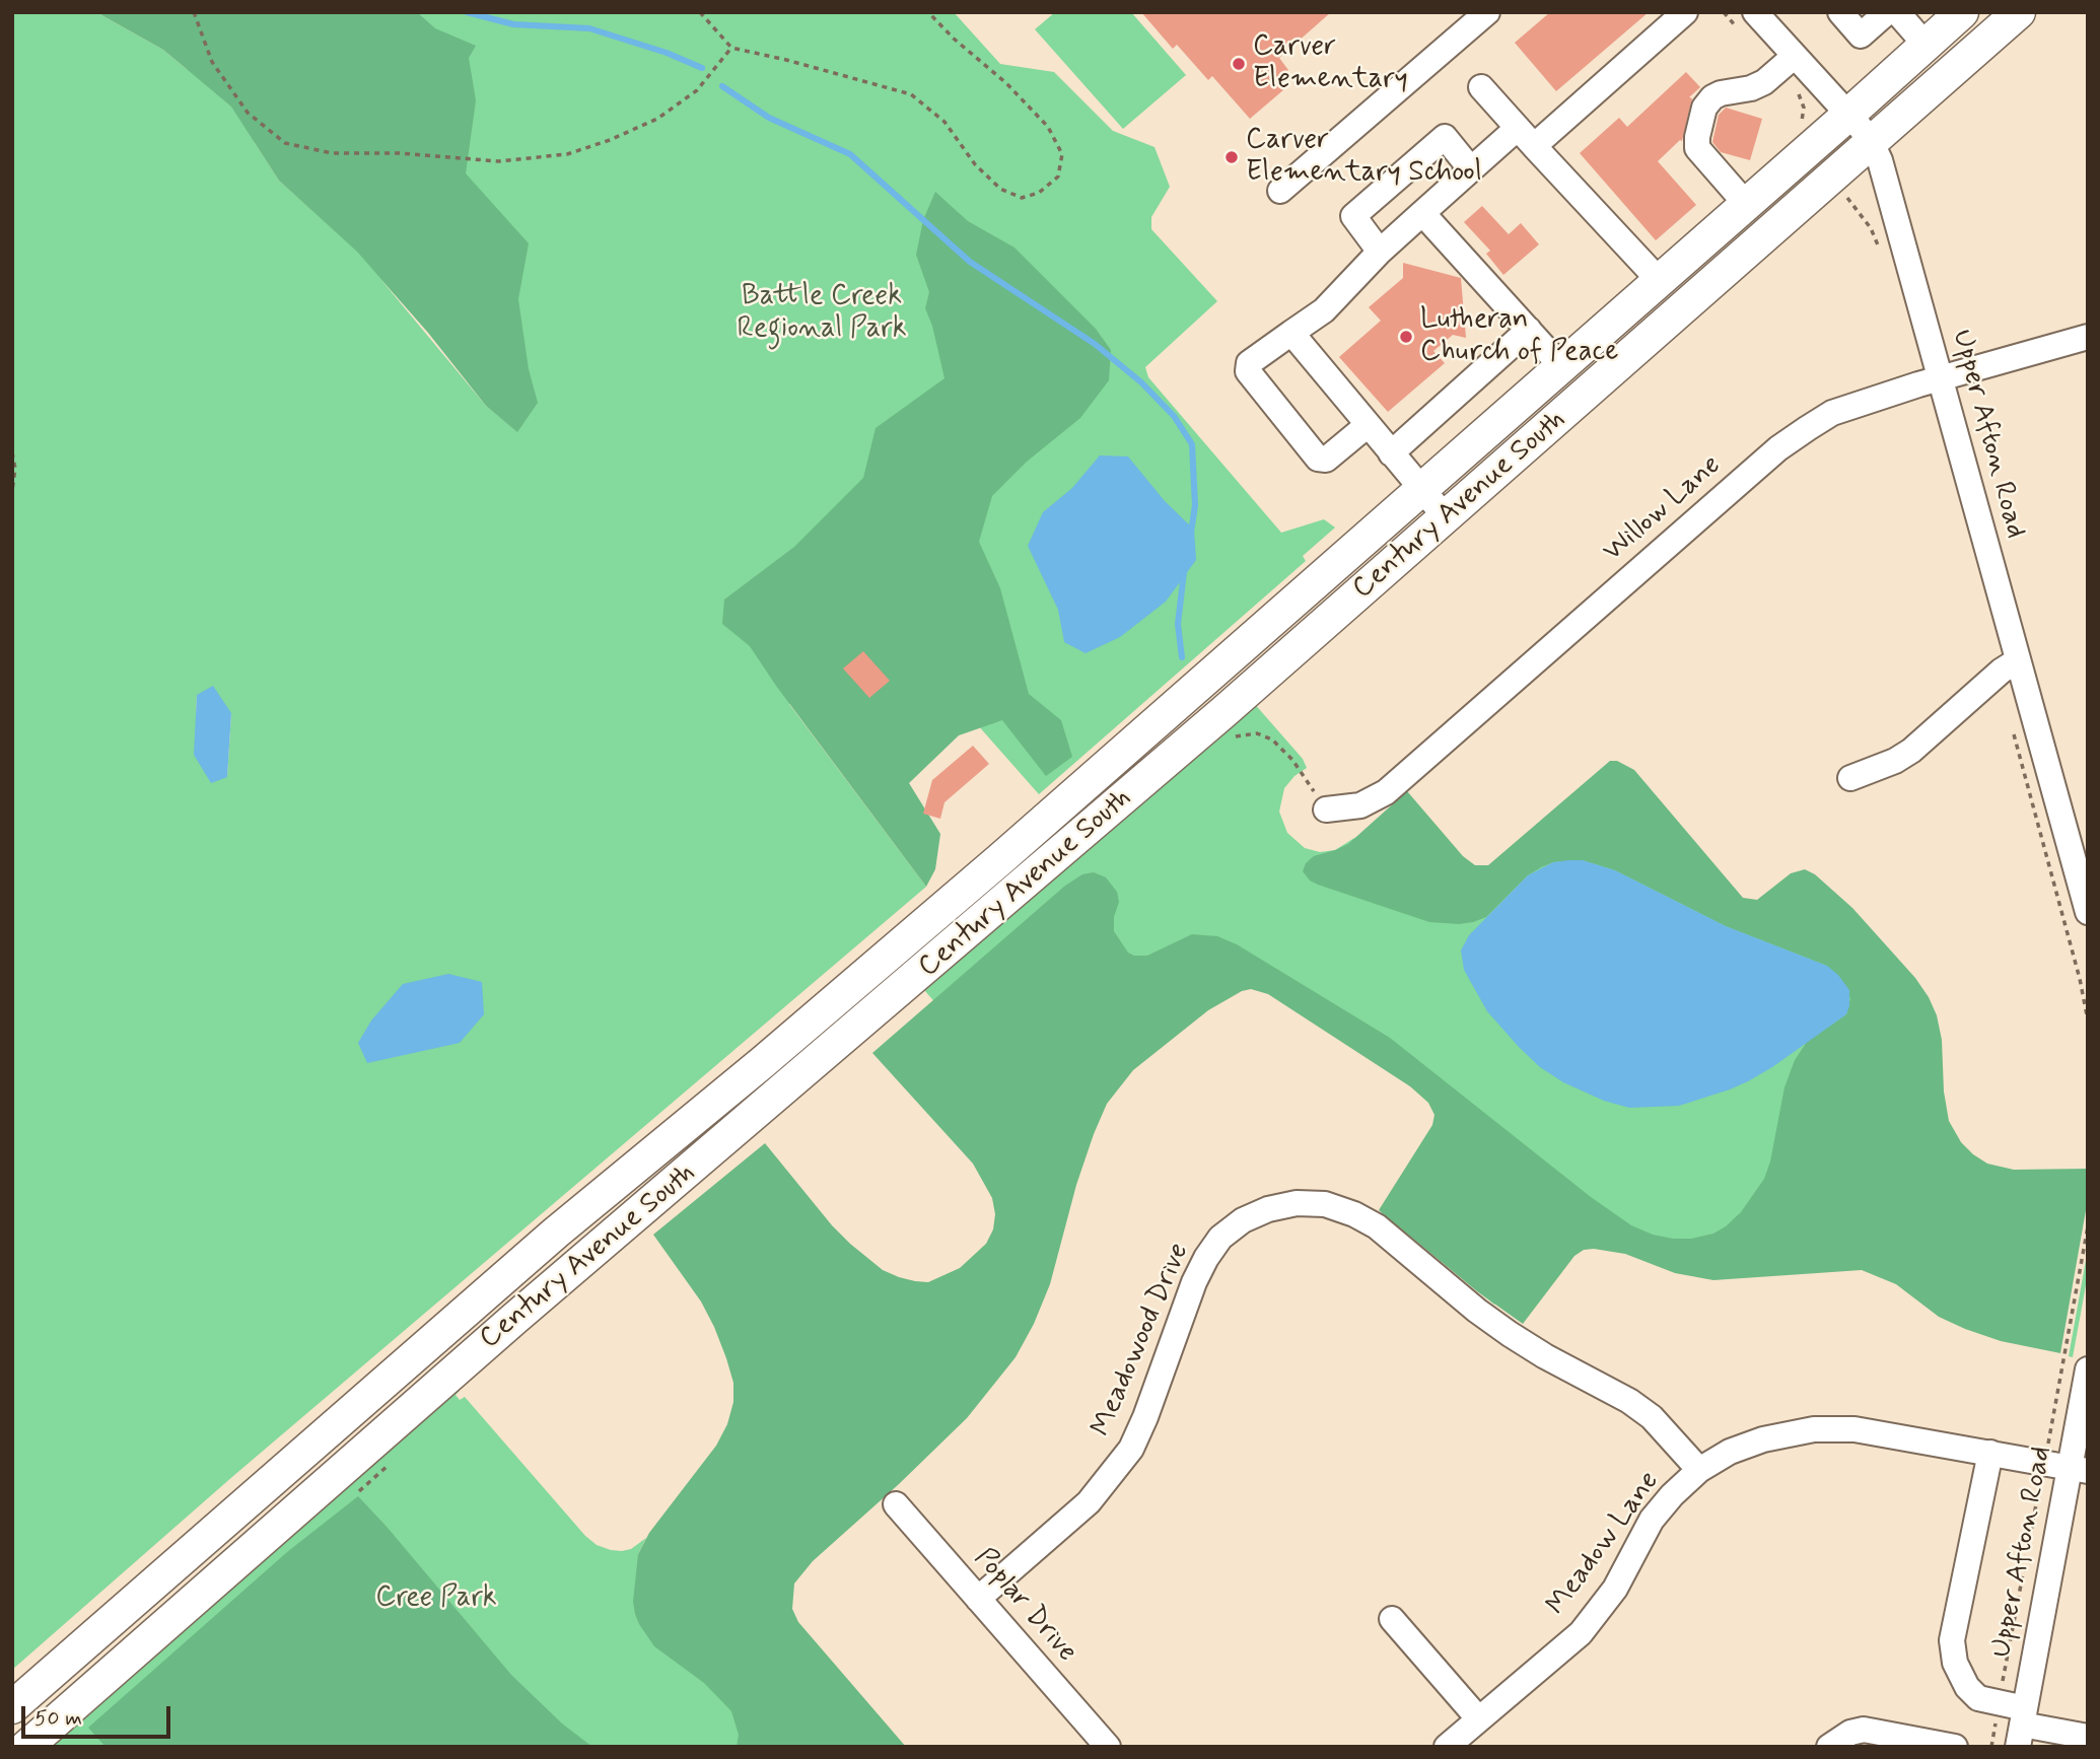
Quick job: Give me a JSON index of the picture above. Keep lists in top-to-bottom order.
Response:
{
  "streets": {
    "main road": ["Century Avenue South"],
    "street": [
      "Upper Afton Road",
      "Willow Lane",
      "Meadowood Drive",
      "Meadow Lane",
      "Poplar Drive"
    ]
  },
  "crossings": [
    ["Upper Afton Road", "Century Avenue South"],
    ["Upper Afton Road", "Willow Lane"],
    ["Upper Afton Road", "Meadow Lane"],
    ["Meadowood Drive", "Meadow Lane"],
    ["Meadowood Drive", "Poplar Drive"]
  ],
  "parks": ["Battle Creek Regional Park", "Cree Park"],
  "places": ["Carver Elementary", "Carver Elementary School", "Lutheran Church of Peace"],
  "scale_bar": "50 m"
}
